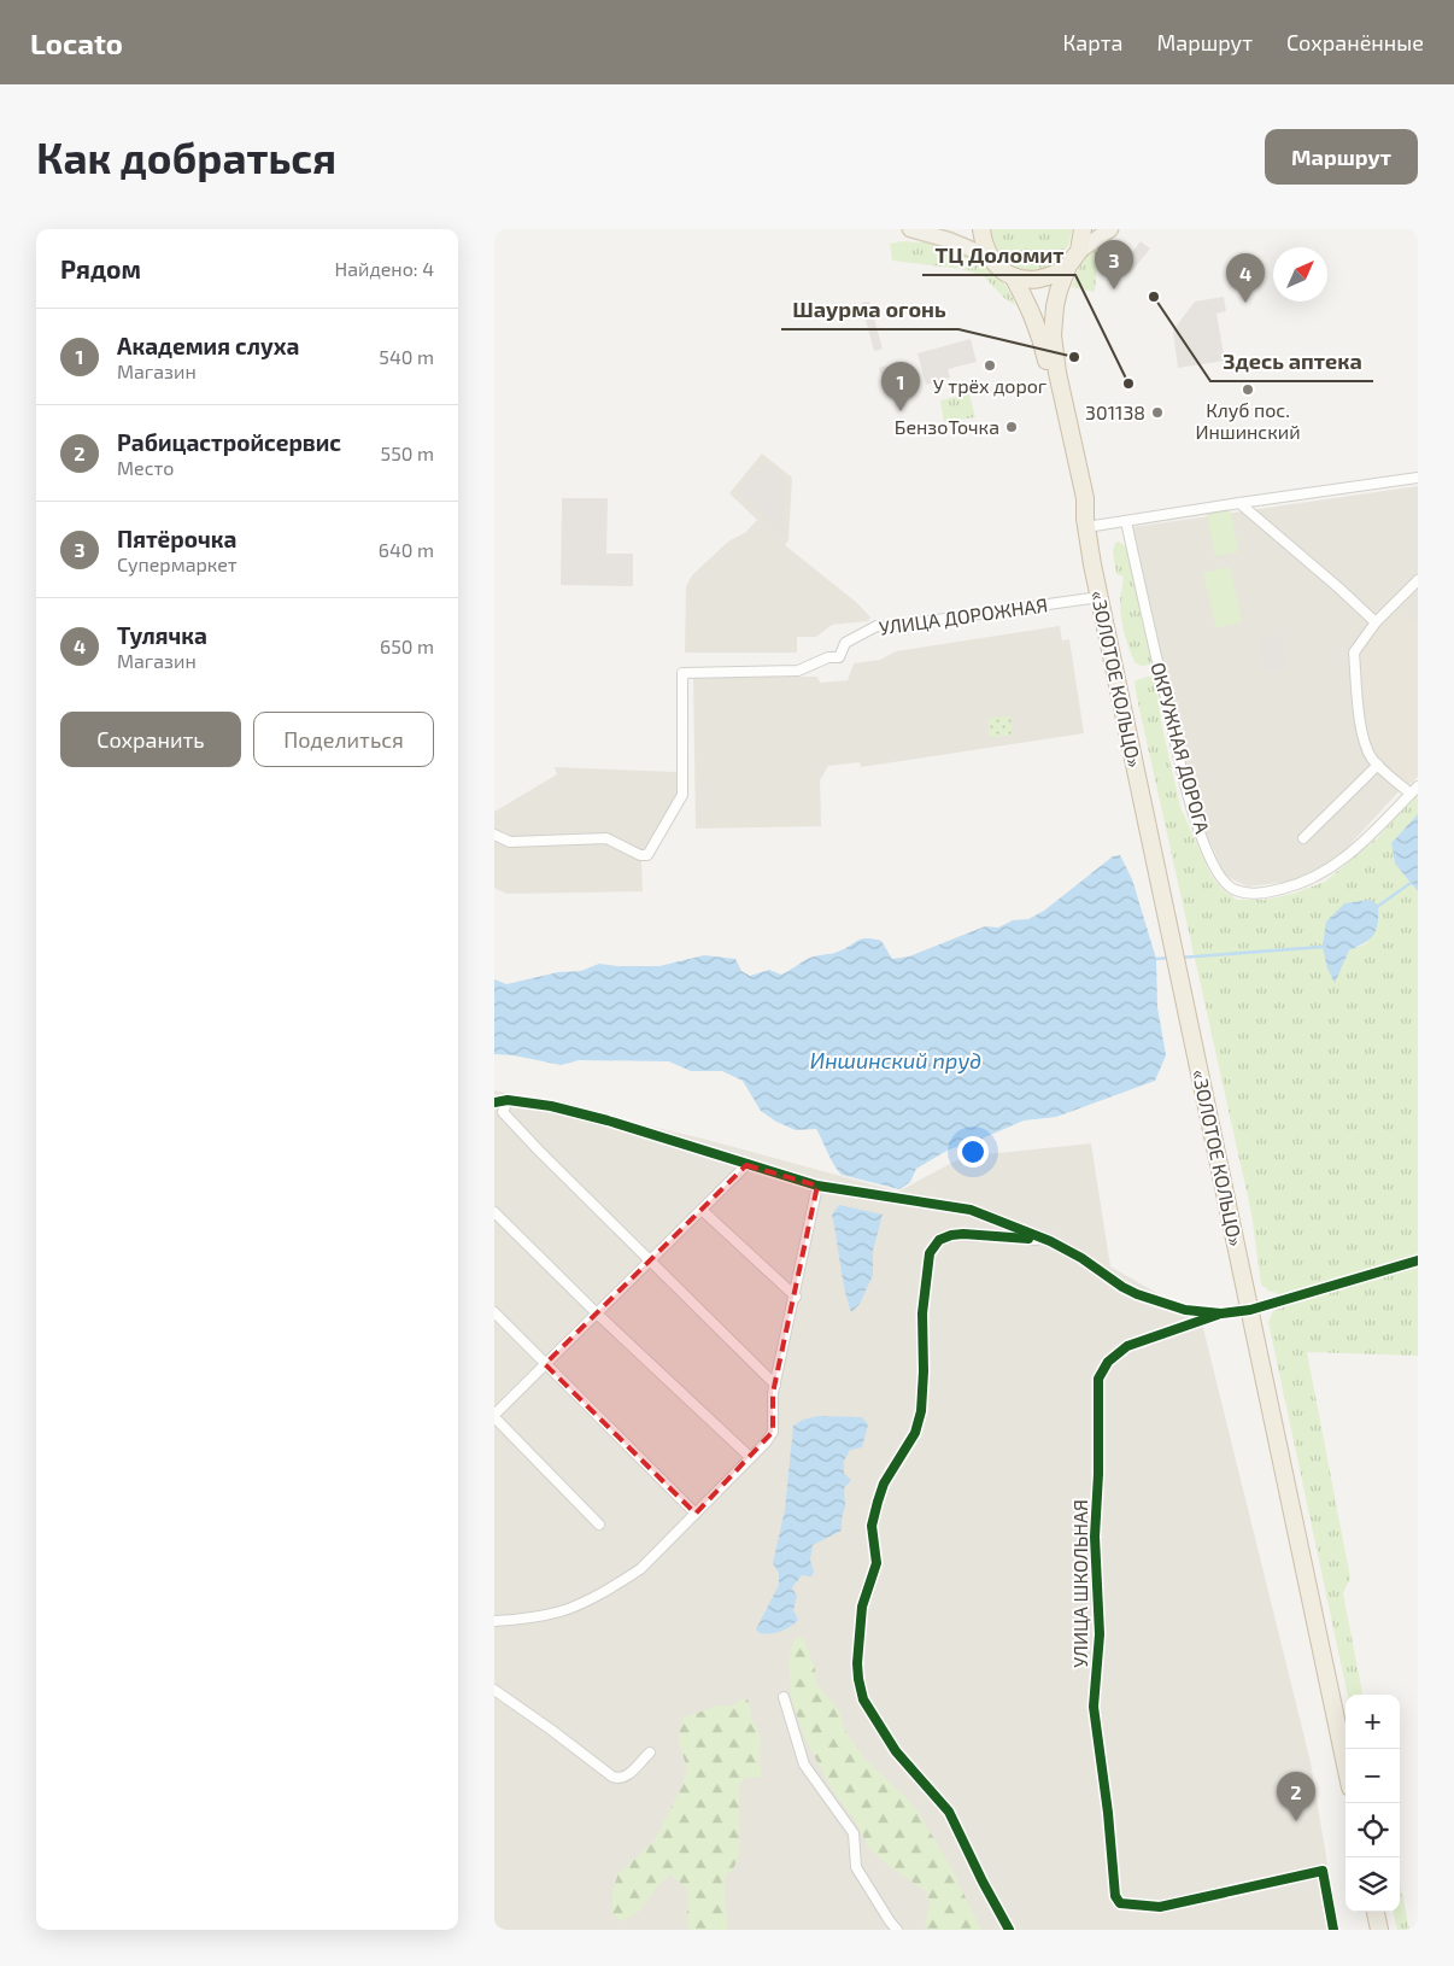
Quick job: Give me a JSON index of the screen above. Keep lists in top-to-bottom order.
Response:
{
  "streets": {
    "highway": ["«ЗОЛОТОЕ КОЛЬЦО»"],
    "street": ["УЛИЦА ДОРОЖНАЯ", "ОКРУЖНАЯ ДОРОГА", "УЛИЦА ШКОЛЬНАЯ"]
  },
  "crossings": [
    ["УЛИЦА ДОРОЖНАЯ", "«ЗОЛОТОЕ КОЛЬЦО»"]
  ],
  "water": ["Иншинский пруд"],
  "places": [
    "Здесь аптека",
    "Шаурма огонь",
    "У трёх дорог",
    "ТЦ Доломит",
    "Клуб пос. Иншинский",
    "301138",
    "БензоТочка"
  ],
  "north": "top right",
  "page": {
    "header": "Locato",
    "nav": ["Карта", "Маршрут", "Сохранённые"],
    "buttons": [
      "Маршрут",
      ["Сохранить", "Поделиться"]
    ],
    "title": "Как добраться",
    "heading": ["Рядом", "Найдено: 4"],
    "pins": [
      "3",
      "4",
      "1",
      "2"
    ],
    "list": [
      {
        "mark": "1",
        "name": "Академия слуха",
        "note": "Магазин",
        "value": "540 m"
      },
      {
        "mark": "2",
        "name": "Рабицастройсервис",
        "note": "Место",
        "value": "550 m"
      },
      {
        "mark": "3",
        "name": "Пятёрочка",
        "note": "Супермаркет",
        "value": "640 m"
      },
      {
        "mark": "4",
        "name": "Тулячка",
        "note": "Магазин",
        "value": "650 m"
      }
    ],
    "map_buttons": ["+", "−"]
  }
}
